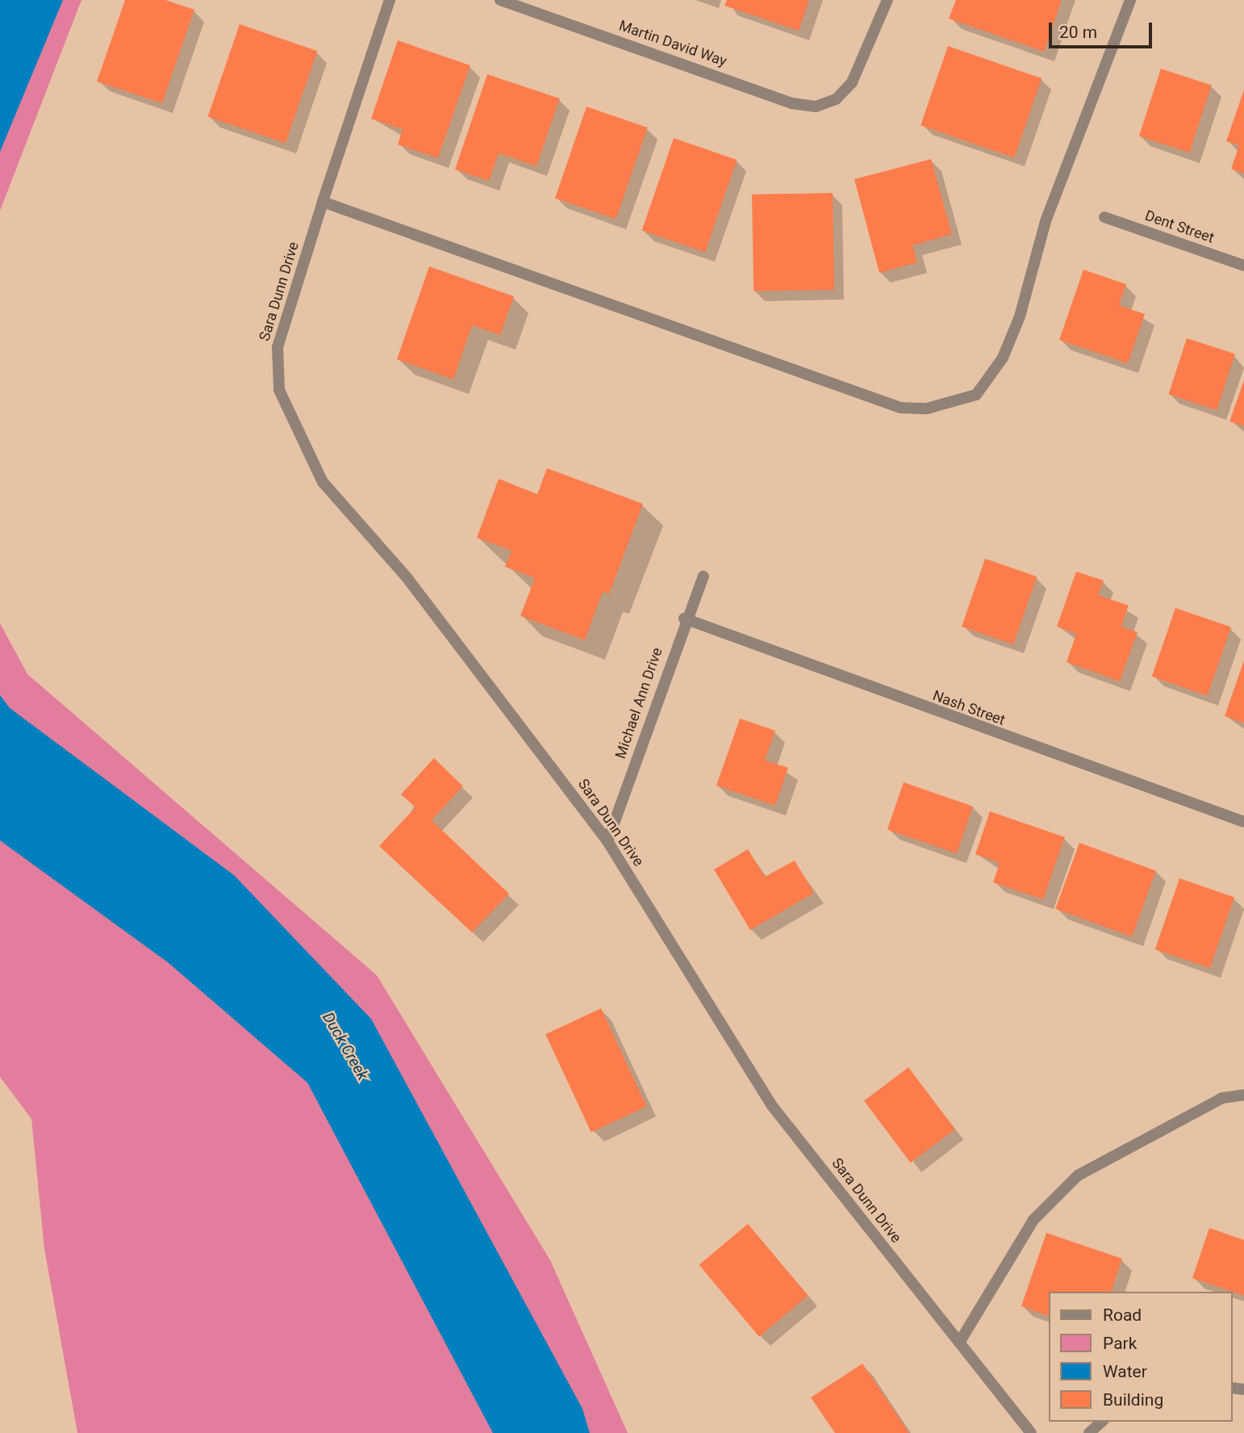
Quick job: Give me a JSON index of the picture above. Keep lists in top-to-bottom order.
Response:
{
  "streets": {
    "street": [
      "Martin David Way",
      "Dent Street",
      "Sara Dunn Drive",
      "Michael Ann Drive",
      "Nash Street"
    ]
  },
  "crossings": [
    ["Sara Dunn Drive", "Michael Ann Drive"],
    ["Michael Ann Drive", "Nash Street"]
  ],
  "water": ["Duck Creek"],
  "legend": [
    "Road",
    "Park",
    "Water",
    "Building"
  ],
  "scale_bar": "20 m"
}
